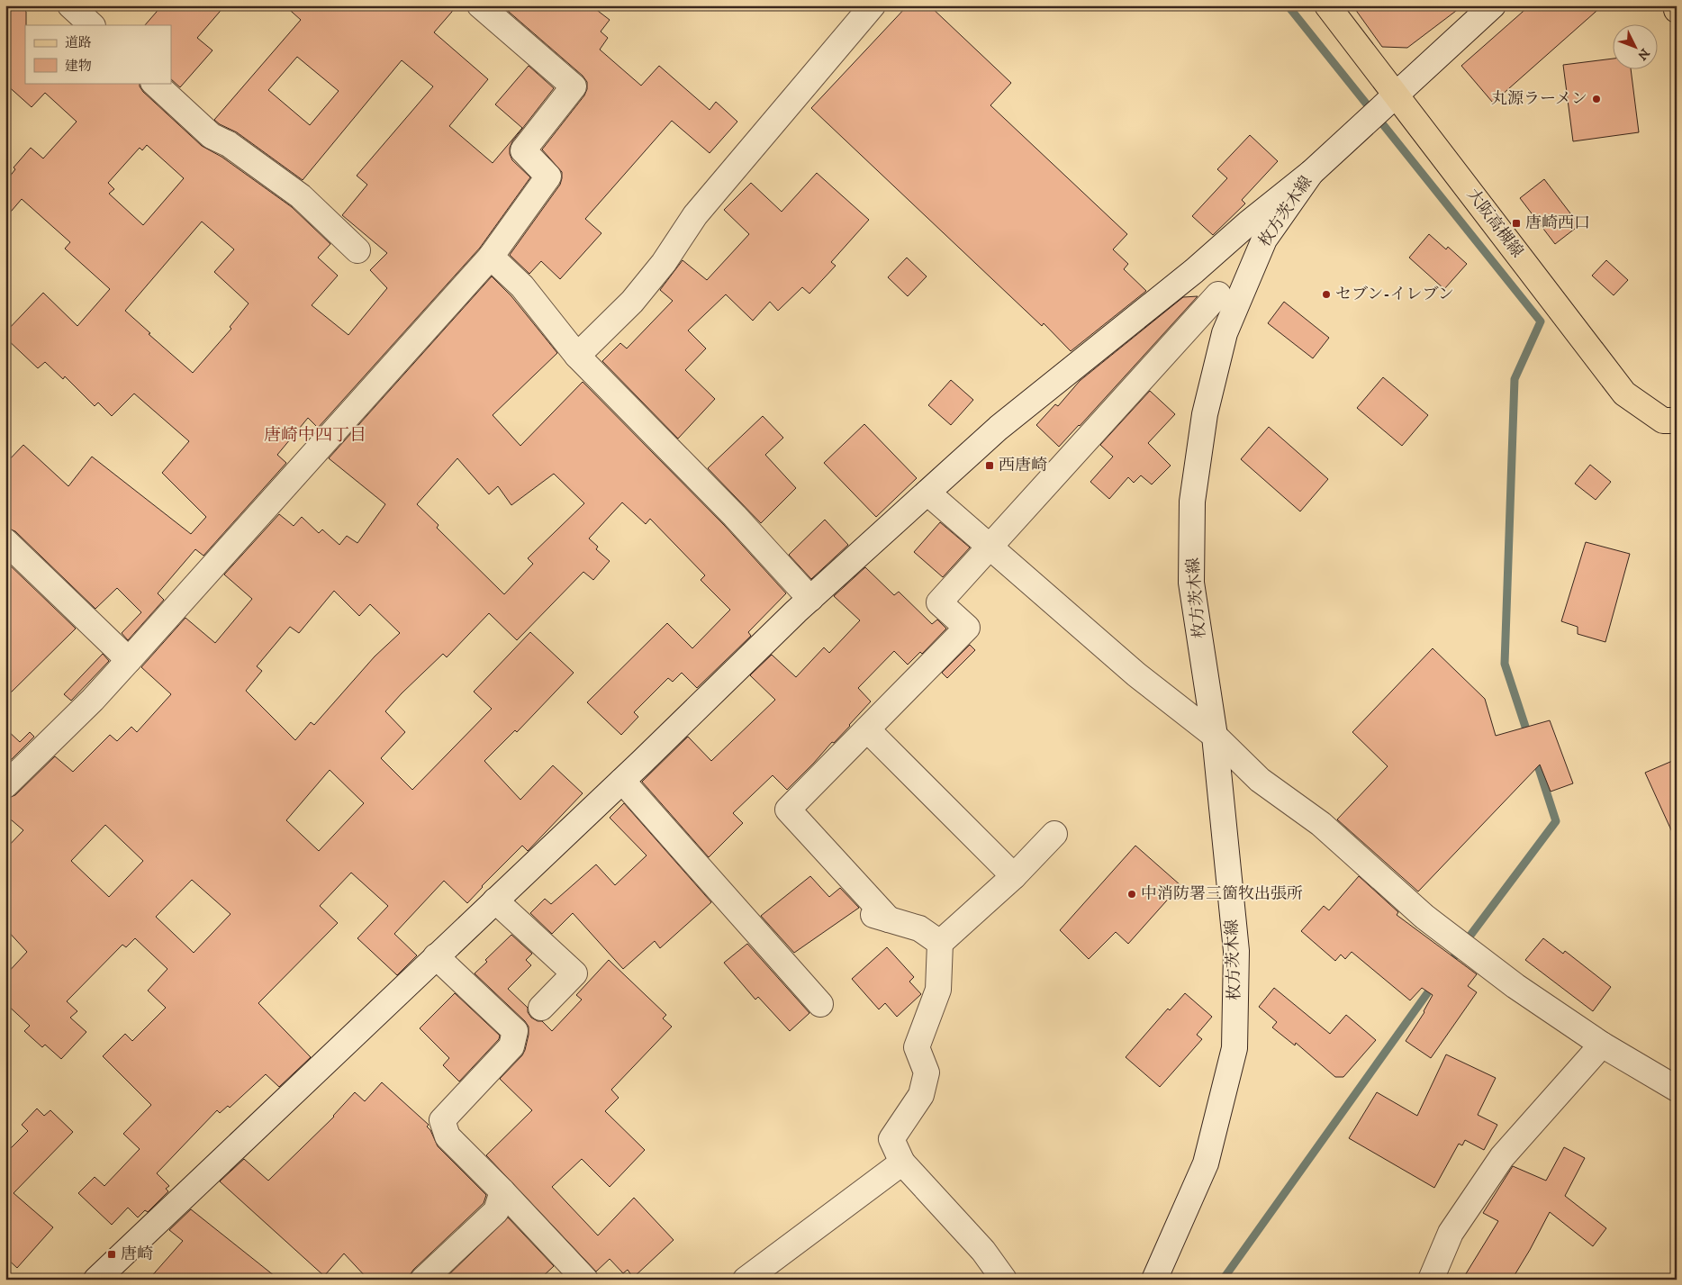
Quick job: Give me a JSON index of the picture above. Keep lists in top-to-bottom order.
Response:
{
  "streets": {
    "main road": ["大阪高槻線"],
    "street": ["枚方茨木線"]
  },
  "crossings": [
    ["枚方茨木線", "大阪高槻線"]
  ],
  "districts": ["唐崎中四丁目"],
  "places": {
    "other": ["丸源ラーメン", "セブン-イレブン", "中消防署三箇牧出張所"],
    "transit": ["唐崎西口", "西唐崎", "唐崎"]
  },
  "legend": ["道路", "建物"],
  "north": "bottom right"
}
